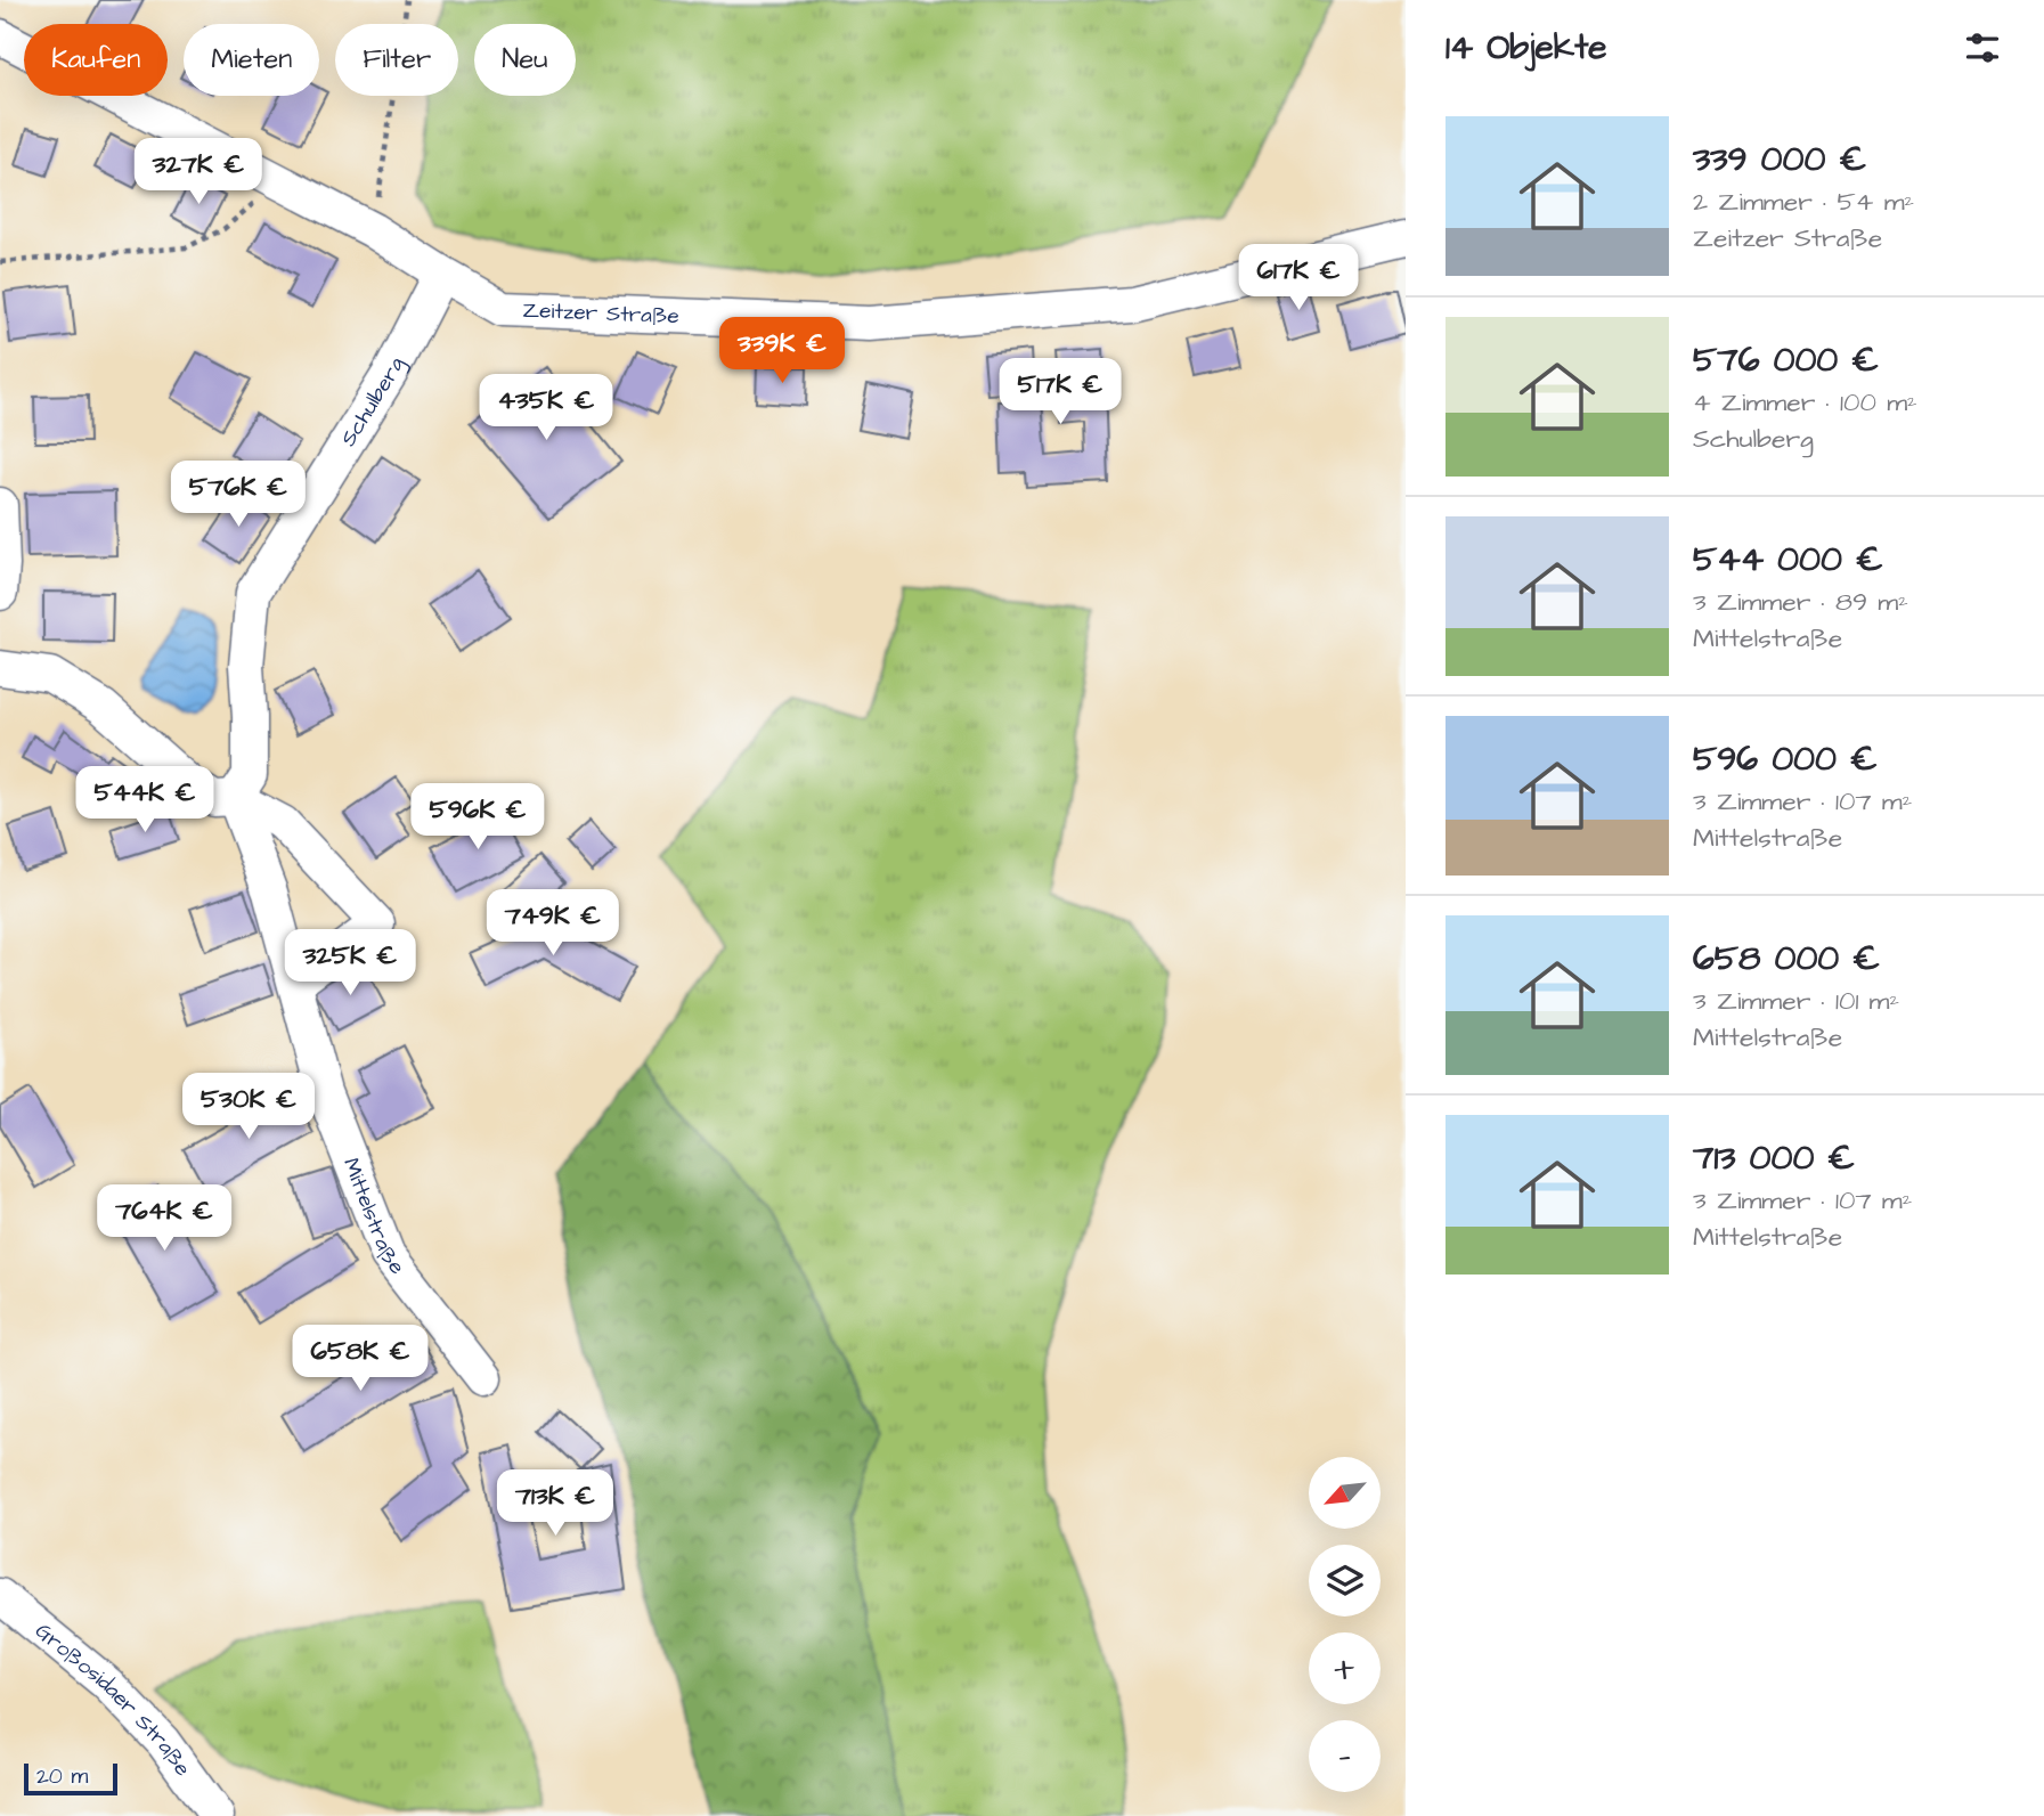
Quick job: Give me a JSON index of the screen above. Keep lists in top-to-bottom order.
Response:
{
  "streets": {
    "street": [
      "Zeitzer Straße",
      "Schulberg",
      "Mittelstraße",
      "Großosidaer Straße"
    ]
  },
  "crossings": [
    ["Zeitzer Straße", "Schulberg"],
    ["Schulberg", "Mittelstraße"]
  ],
  "scale_bar": "20 m",
  "north": "bottom left",
  "page": {
    "heading": "14 Objekte",
    "chip": [
      "Kaufen",
      "Mieten",
      "Filter",
      "Neu"
    ],
    "list": [
      {
        "name": "339 000 €",
        "note": "2 Zimmer · 54 m² · Zeitzer Straße"
      },
      {
        "name": "576 000 €",
        "note": "4 Zimmer · 100 m² · Schulberg"
      },
      {
        "name": "544 000 €",
        "note": "3 Zimmer · 89 m² · Mittelstraße"
      },
      {
        "name": "596 000 €",
        "note": "3 Zimmer · 107 m² · Mittelstraße"
      },
      {
        "name": "658 000 €",
        "note": "3 Zimmer · 101 m² · Mittelstraße"
      },
      {
        "name": "713 000 €",
        "note": "3 Zimmer · 107 m² · Mittelstraße"
      }
    ],
    "price": [
      "327K €",
      "617K €",
      "339K €",
      "517K €",
      "435K €",
      "576K €",
      "544K €",
      "596K €",
      "749K €",
      "325K €",
      "530K €",
      "764K €",
      "658K €",
      "713K €"
    ],
    "map_buttons": ["+", "−"],
    "scale": "20 m"
  }
}
